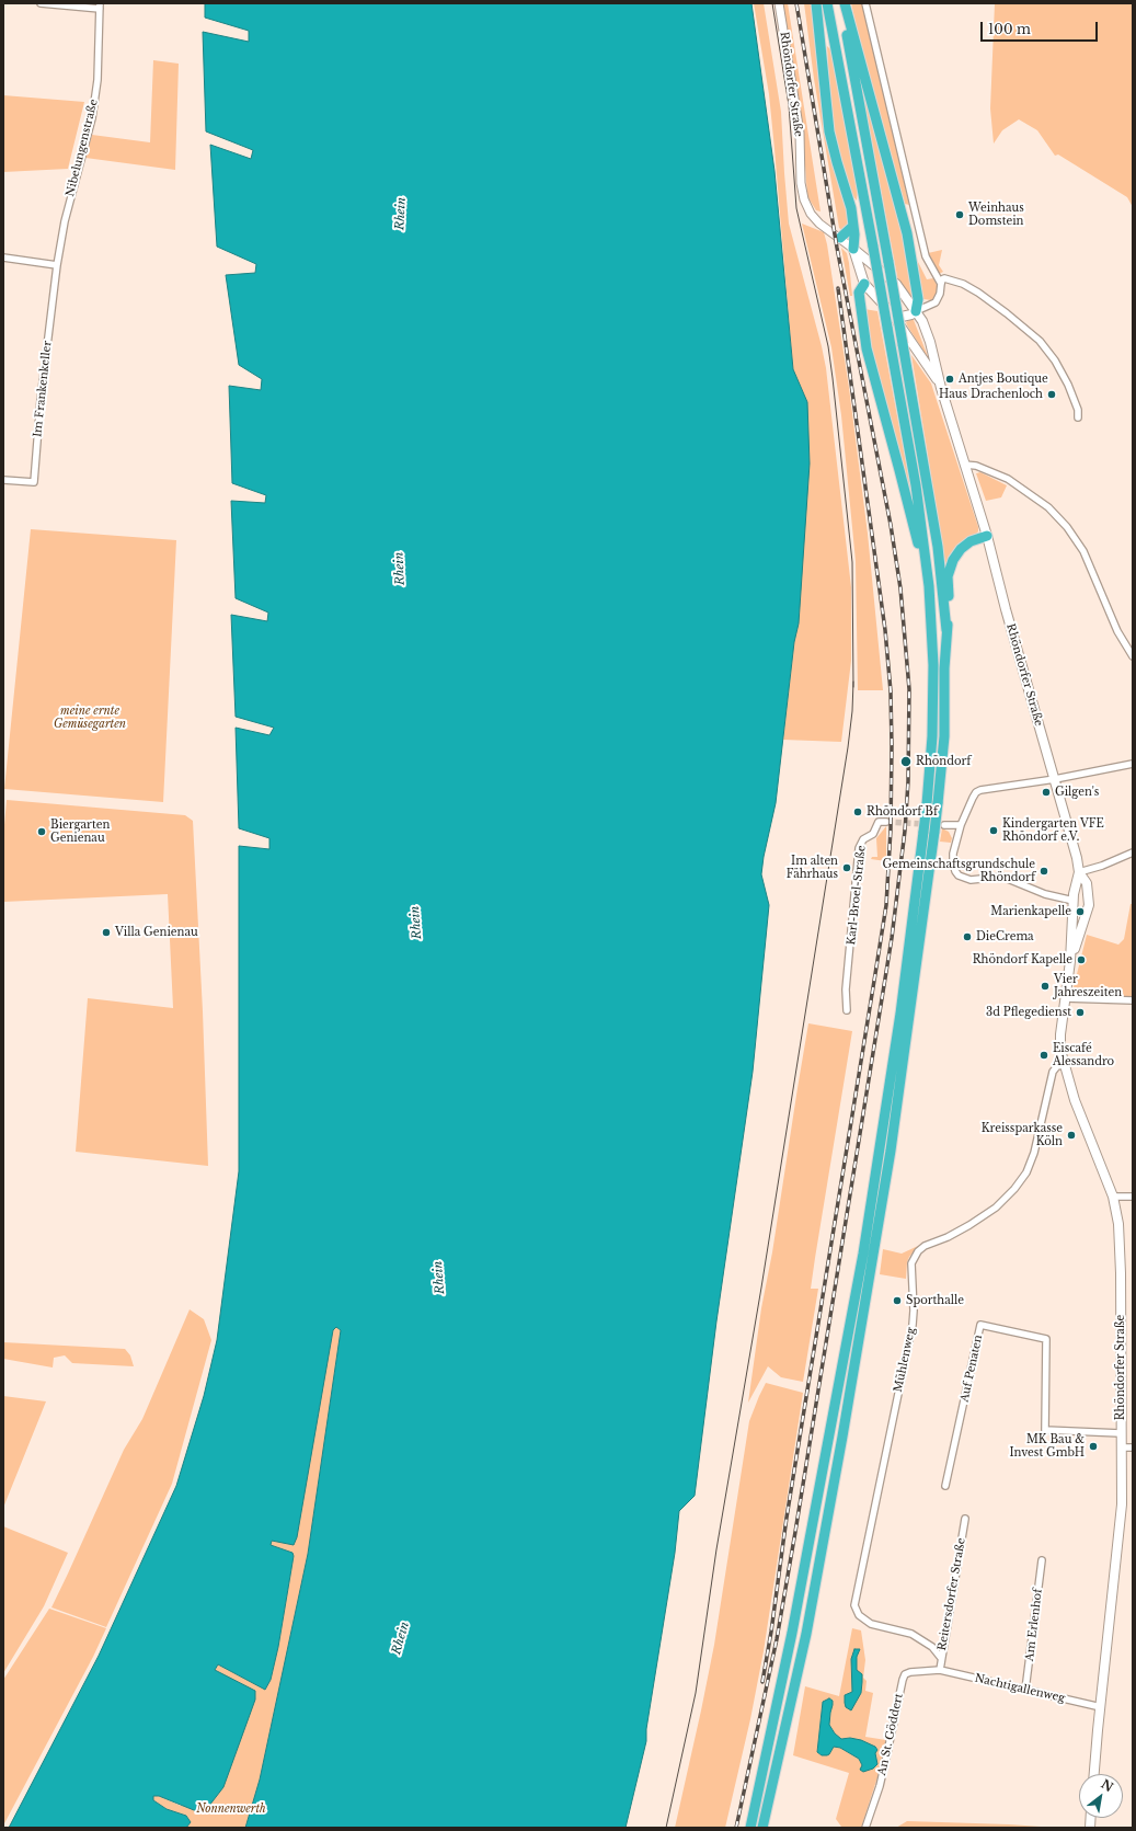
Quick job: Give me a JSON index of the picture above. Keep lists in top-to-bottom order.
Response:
{
  "streets": {
    "main road": ["Rhöndorfer Straße"],
    "street": [
      "Nibelungenstraße",
      "Im Frankenkeller",
      "Karl-Broel-Straße",
      "Mühlenweg",
      "Auf Penaten",
      "Reitersdorfer Straße",
      "Am Erlenhof",
      "Nachtigallenweg",
      "An St. Göddert"
    ]
  },
  "crossings": [
    ["Rhöndorfer Straße", "Mühlenweg"],
    ["Rhöndorfer Straße", "Auf Penaten"],
    ["Rhöndorfer Straße", "Nachtigallenweg"],
    ["Nibelungenstraße", "Im Frankenkeller"],
    ["Mühlenweg", "Reitersdorfer Straße"],
    ["Reitersdorfer Straße", "Nachtigallenweg"],
    ["Reitersdorfer Straße", "An St. Göddert"],
    ["Am Erlenhof", "Nachtigallenweg"],
    ["Nachtigallenweg", "An St. Göddert"]
  ],
  "water": ["Rhein"],
  "parks": ["meine ernte Gemüsegarten", "Nonnenwerth"],
  "places": [
    "Weinhaus Domstein",
    "Antjes Boutique",
    "Haus Drachenloch",
    "Rhöndorf",
    "Gilgen's",
    "Rhöndorf Bf",
    "Kindergarten VFE Rhöndorf e.V.",
    "Biergarten Genienau",
    "Im alten Fährhaus",
    "Gemeinschaftsgrundschule Rhöndorf",
    "Marienkapelle",
    "Villa Genienau",
    "DieCrema",
    "Rhöndorf Kapelle",
    "Vier Jahreszeiten",
    "3d Pflegedienst",
    "Eiscafé Alessandro",
    "Kreissparkasse Köln",
    "Sporthalle",
    "MK Bau & Invest GmbH"
  ],
  "scale_bar": "100 m",
  "north": "top right"
}
